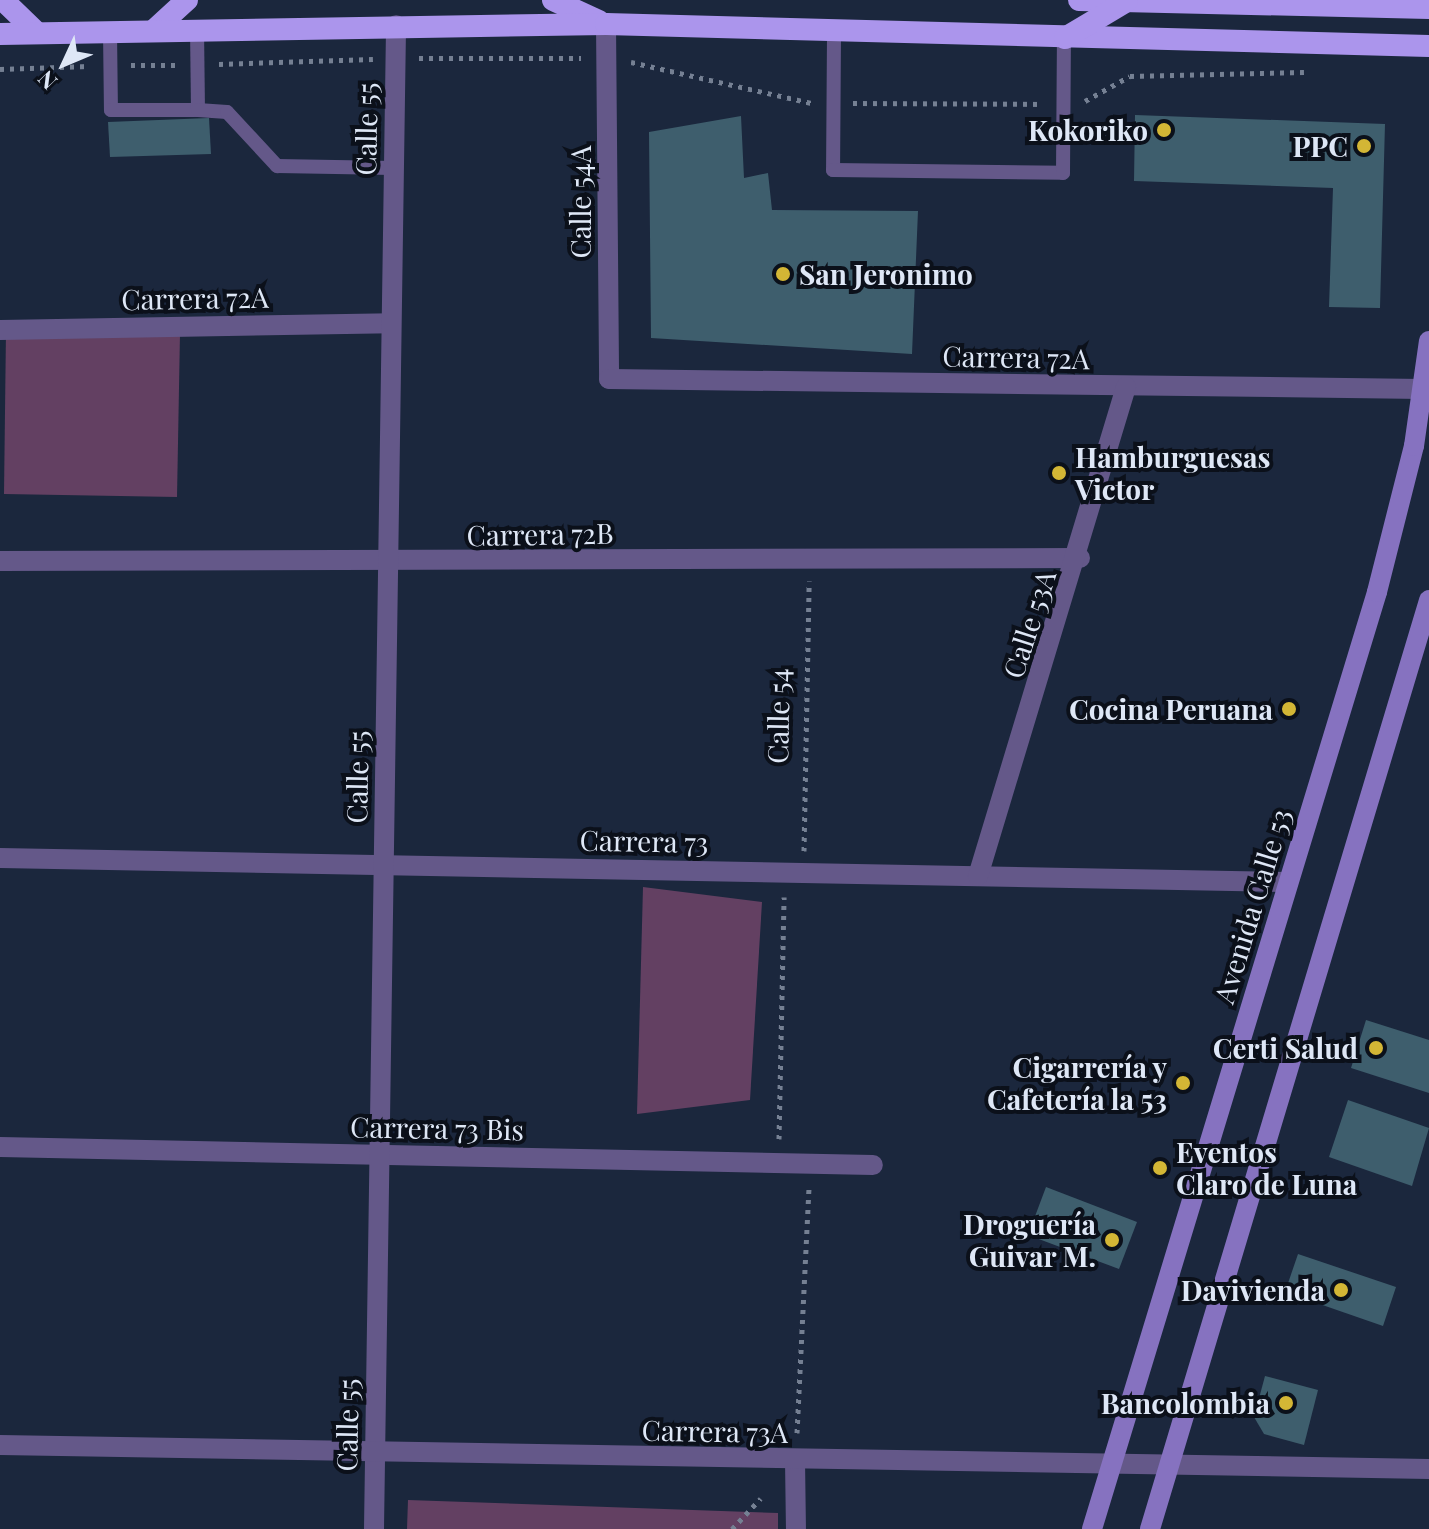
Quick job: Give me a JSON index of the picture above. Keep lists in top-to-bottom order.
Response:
{
  "streets": {
    "main road": ["Avenida Calle 53"],
    "street": [
      "Calle 55",
      "Calle 54A",
      "Carrera 72A",
      "Carrera 72B",
      "Calle 53A",
      "Carrera 73",
      "Carrera 73 Bis",
      "Carrera 73A"
    ],
    "path": ["Calle 54"]
  },
  "crossings": [
    ["Calle 55", "Carrera 72A"],
    ["Calle 55", "Carrera 72B"],
    ["Calle 55", "Carrera 73"],
    ["Calle 55", "Carrera 73 Bis"],
    ["Calle 55", "Carrera 73A"],
    ["Calle 54A", "Carrera 72A"],
    ["Carrera 72A", "Calle 53A"],
    ["Carrera 72A", "Avenida Calle 53"],
    ["Carrera 72B", "Calle 53A"],
    ["Carrera 72B", "Calle 54"],
    ["Calle 53A", "Carrera 73"],
    ["Calle 54", "Carrera 73"],
    ["Calle 54", "Carrera 73 Bis"],
    ["Carrera 73", "Avenida Calle 53"],
    ["Avenida Calle 53", "Carrera 73A"]
  ],
  "places": [
    "Kokoriko",
    "PPC",
    "San Jeronimo",
    "Hamburguesas Victor",
    "Cocina Peruana",
    "Certi Salud",
    "Cigarrería y Cafetería la 53",
    "Eventos Claro de Luna",
    "Droguería Guivar M.",
    "Davivienda",
    "Bancolombia"
  ],
  "north": "bottom left"
}
